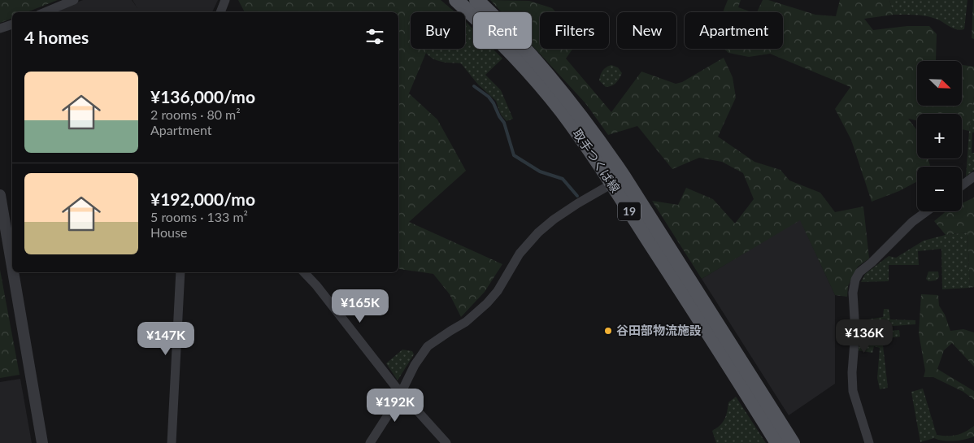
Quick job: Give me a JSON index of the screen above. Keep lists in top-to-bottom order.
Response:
{
  "streets": {
    "main road": ["取手つくば線", "19"]
  },
  "places": ["谷田部物流施設"],
  "north": "bottom right",
  "page": {
    "chip": [
      "Buy",
      "Rent",
      "Filters",
      "New",
      "Apartment"
    ],
    "heading": "4 homes",
    "map_buttons": ["+", "−"],
    "list": [
      {
        "name": "¥136,000/mo",
        "note": "2 rooms · 80 m² · Apartment"
      },
      {
        "name": "¥192,000/mo",
        "note": "5 rooms · 133 m² · House"
      }
    ],
    "price": [
      "¥165K",
      "¥136K",
      "¥147K",
      "¥192K"
    ]
  }
}
